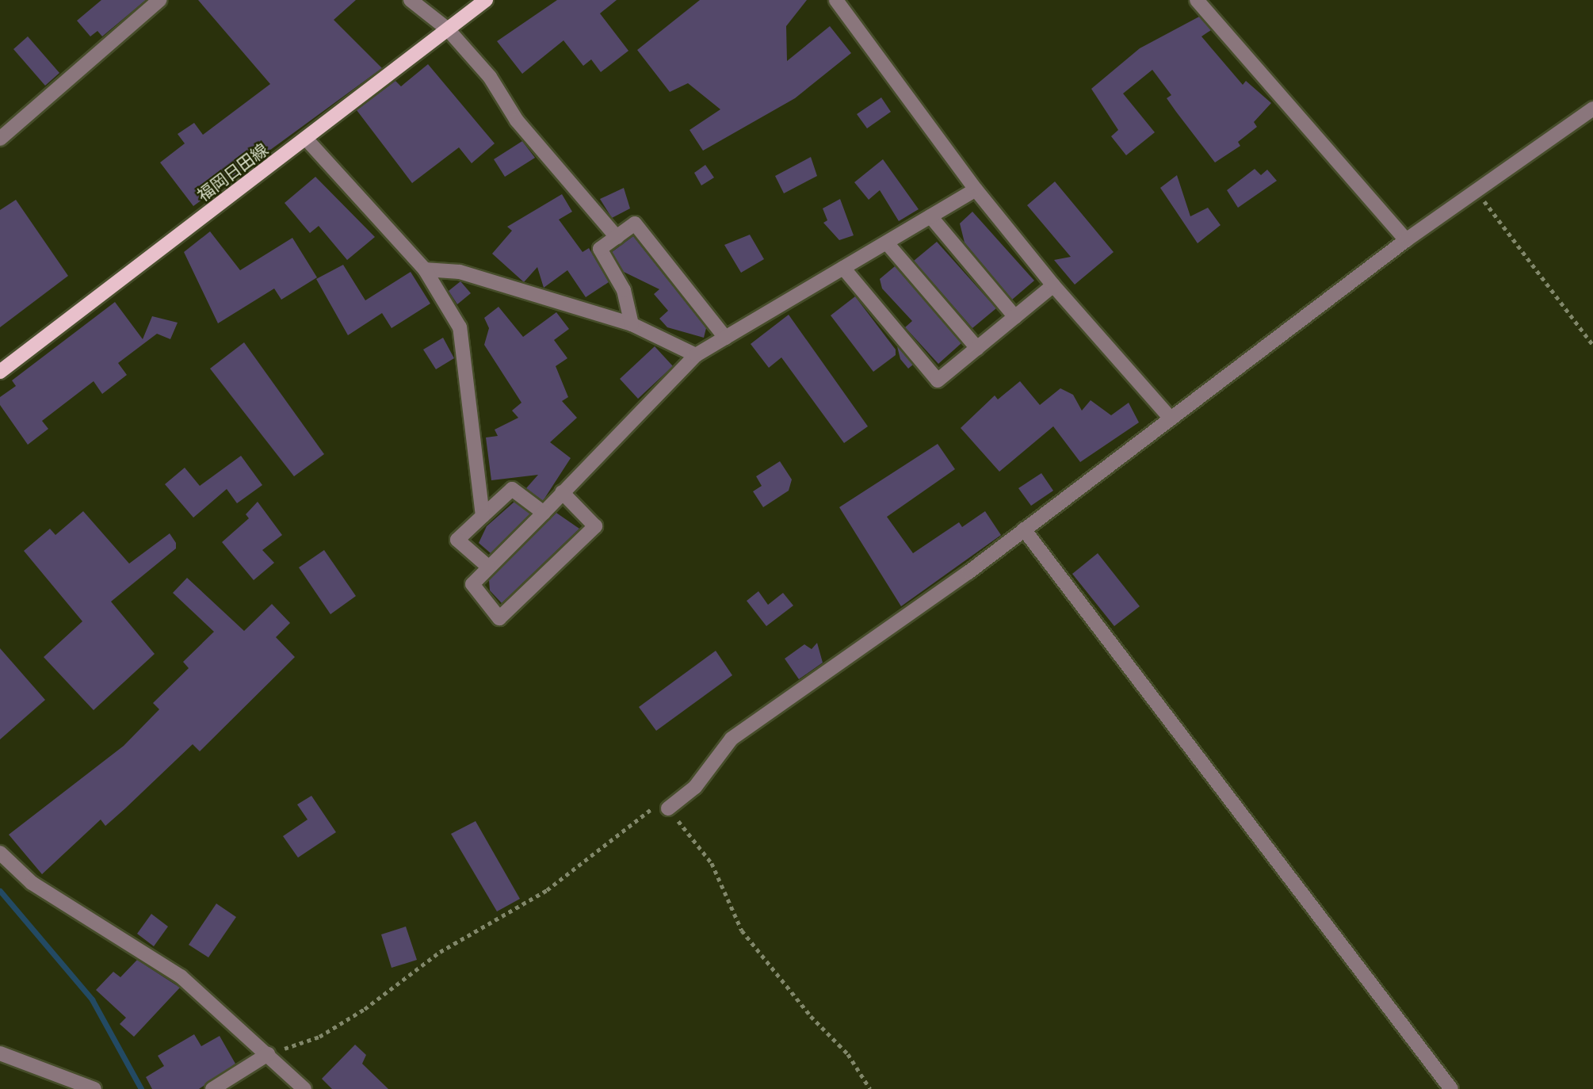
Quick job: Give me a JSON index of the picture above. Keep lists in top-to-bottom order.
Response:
{
  "streets": {
    "main road": ["福岡日田線"]
  }
}
